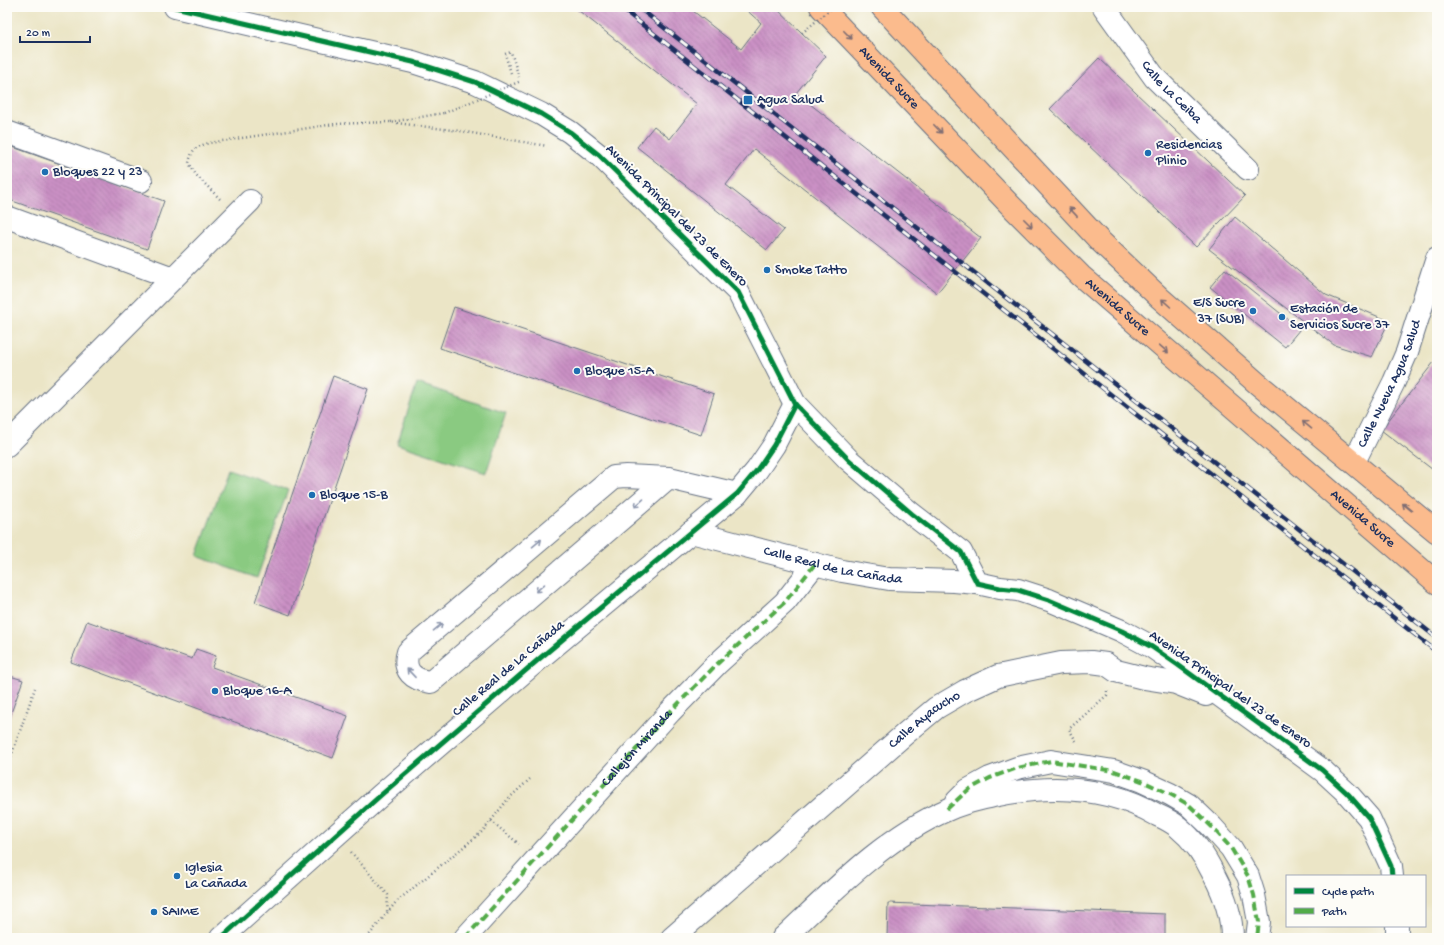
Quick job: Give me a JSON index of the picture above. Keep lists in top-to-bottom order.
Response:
{
  "streets": {
    "main road": ["Avenida Sucre"],
    "street": [
      "Calle La Ceiba",
      "Avenida Principal del 23 de Enero",
      "Calle Nueva Agua Salud",
      "Calle Real de La Cañada",
      "Calle Ayacucho",
      "Callejón Miranda"
    ]
  },
  "crossings": [
    ["Avenida Principal del 23 de Enero", "Calle Real de La Cañada"],
    ["Avenida Principal del 23 de Enero", "Calle Ayacucho"],
    ["Calle Real de La Cañada", "Callejón Miranda"]
  ],
  "places": {
    "transit": ["Agua Salud"],
    "other": [
      "Residencias Plinio",
      "Bloques 22 y 23",
      "Smoke Tatto",
      "E/S Sucre 37 (SUB)",
      "Estación de Servicios Sucre 37",
      "Bloque 15-A",
      "Bloque 15-B",
      "Bloque 16-A",
      "Iglesia La Cañada",
      "SAIME"
    ]
  },
  "legend": ["Cycle path", "Path"],
  "scale_bar": "20 m"
}
